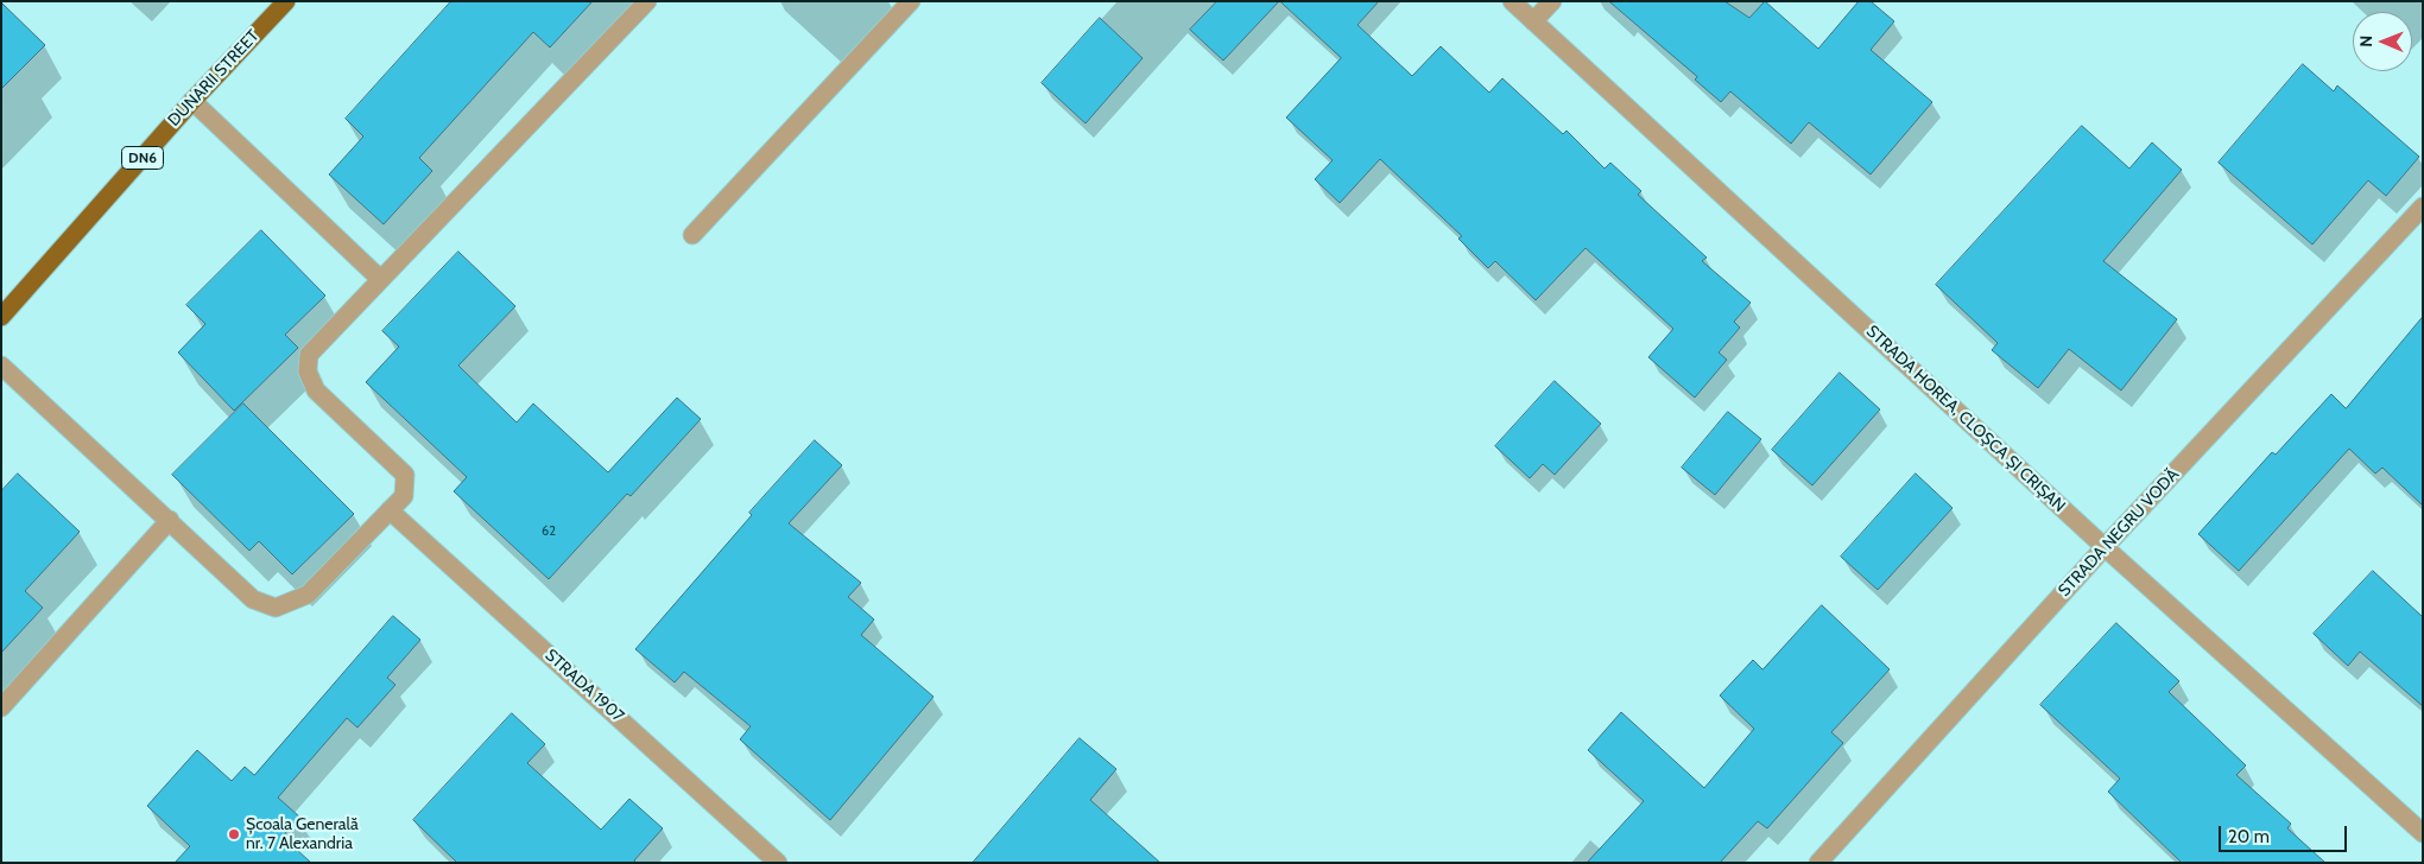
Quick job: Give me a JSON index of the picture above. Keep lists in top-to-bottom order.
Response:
{
  "streets": {
    "main road": ["DUNARII STREET", "DN6"],
    "street": ["STRADA HOREA, CLOŞCA ŞI CRIŞAN", "STRADA NEGRU VODĂ", "STRADA 1907"]
  },
  "crossings": [
    ["STRADA HOREA, CLOŞCA ŞI CRIŞAN", "STRADA NEGRU VODĂ"]
  ],
  "places": ["Școala Generală nr. 7 Alexandria"],
  "house_numbers": ["62"],
  "scale_bar": "20 m",
  "north": "left"
}
